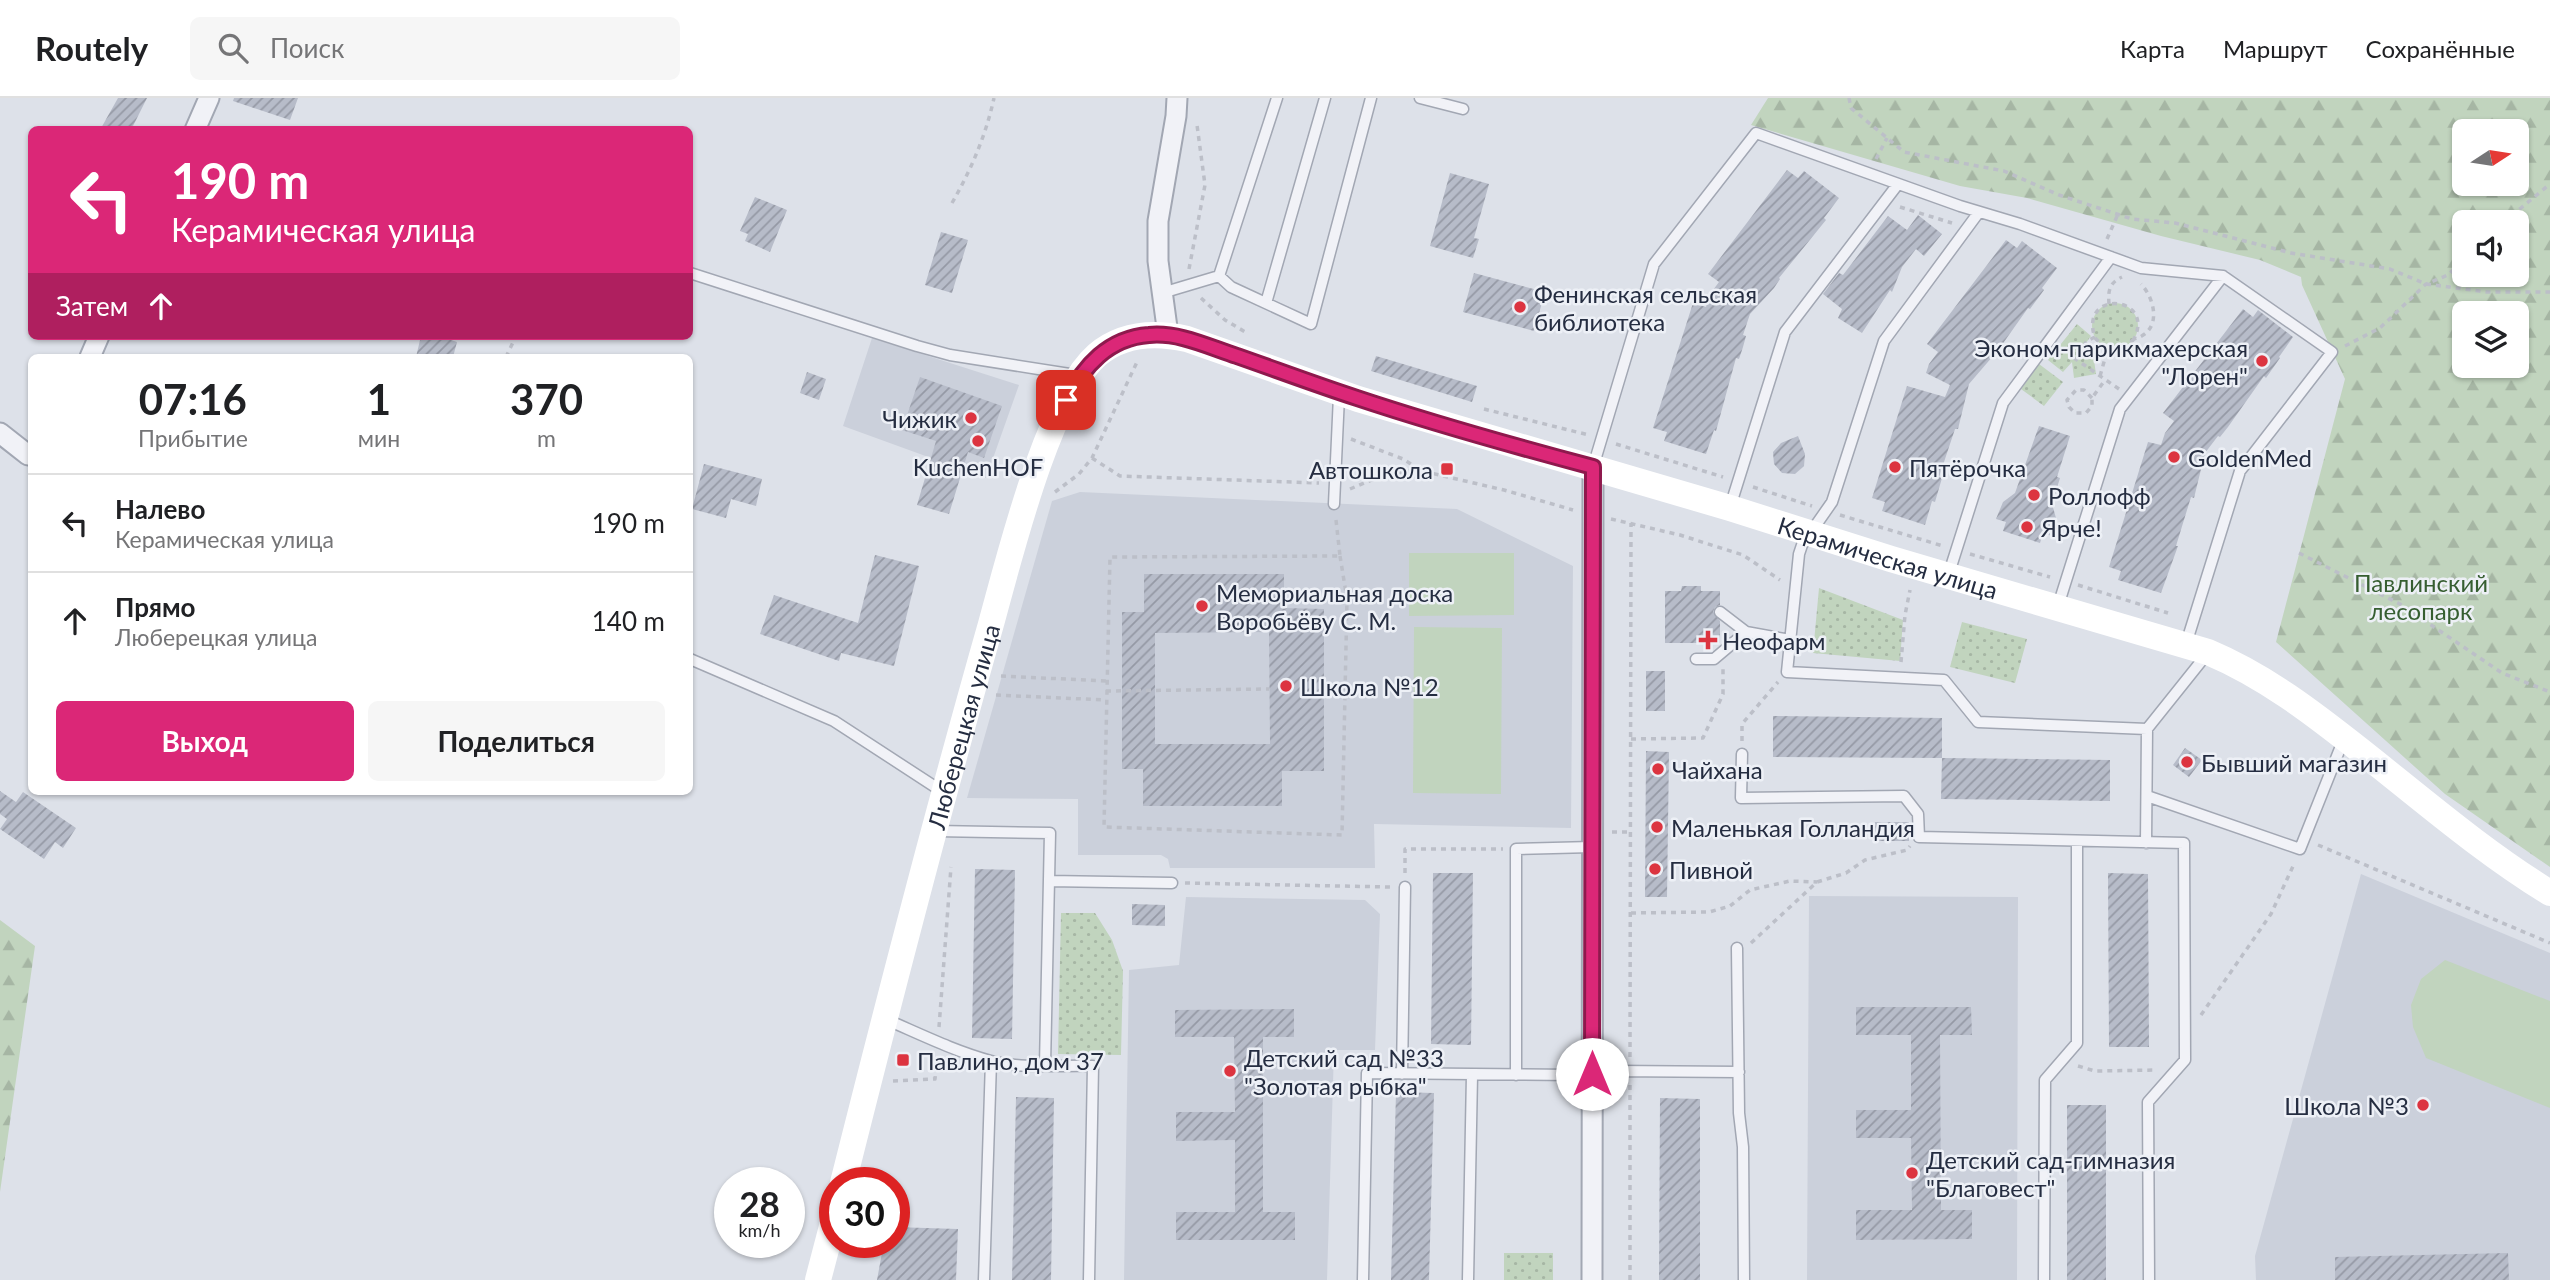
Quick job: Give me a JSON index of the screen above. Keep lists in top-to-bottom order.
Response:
{
  "streets": {
    "main road": ["Керамическая улица", "Люберецкая улица"]
  },
  "crossings": [
    ["Керамическая улица", "Люберецкая улица"]
  ],
  "parks": ["Павлинский лесопарк"],
  "places": {
    "other": [
      "Фенинская сельская библиотека",
      "Эконом-парикмахерская \"Лорен\"",
      "Чижик",
      "KuchenHOF",
      "GoldenMed",
      "Пятёрочка",
      "Роллофф",
      "Ярче!",
      "Мемориальная доска Воробьёву С. М.",
      "Школа №12",
      "Бывший магазин",
      "Чайхана",
      "Маленькая Голландия",
      "Пивной",
      "Детский сад №33 \"Золотая рыбка\"",
      "Школа №3",
      "Детский сад-гимназия \"Благовест\""
    ],
    "transit": ["Автошкола", "Павлино, дом 37"],
    "health": ["Неофарм"]
  },
  "north": "right",
  "page": {
    "header": "Routely",
    "search": "Поиск",
    "nav": ["Карта", "Маршрут", "Сохранённые"],
    "turn": ["190 m", "Керамическая улица"],
    "then": "Затем",
    "eta": [
      "07:16",
      "Прибытие",
      "1",
      "мин",
      "370",
      "m"
    ],
    "list": [
      {
        "name": "Налево",
        "note": "Керамическая улица",
        "value": "190 m"
      },
      {
        "name": "Прямо",
        "note": "Люберецкая улица",
        "value": "140 m"
      }
    ],
    "buttons": ["Выход", "Поделиться"],
    "speed": "28 km/h",
    "limit": "30"
  }
}
